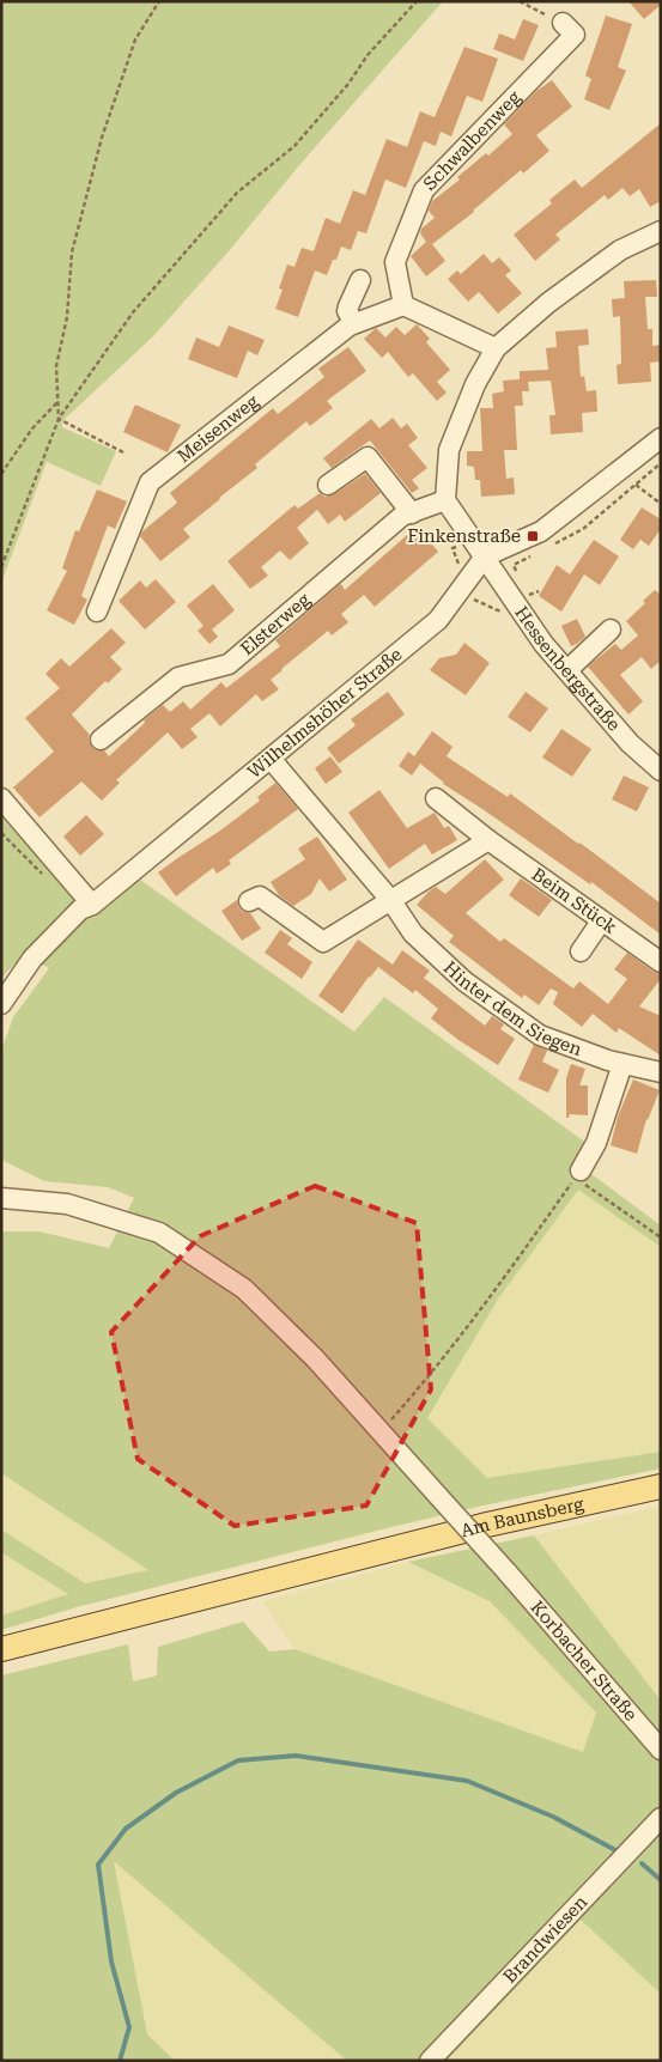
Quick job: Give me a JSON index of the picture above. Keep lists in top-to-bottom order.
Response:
{
  "streets": {
    "main road": ["Am Baunsberg"],
    "street": [
      "Schwalbenweg",
      "Meisenweg",
      "Elsterweg",
      "Hessenbergstraße",
      "Wilhelmshöher Straße",
      "Beim Stück",
      "Hinter dem Siegen",
      "Korbacher Straße",
      "Brandwiesen"
    ]
  },
  "crossings": [
    ["Schwalbenweg", "Meisenweg"],
    ["Hessenbergstraße", "Wilhelmshöher Straße"],
    ["Wilhelmshöher Straße", "Hinter dem Siegen"]
  ],
  "places": {
    "transit": ["Finkenstraße"]
  }
}
